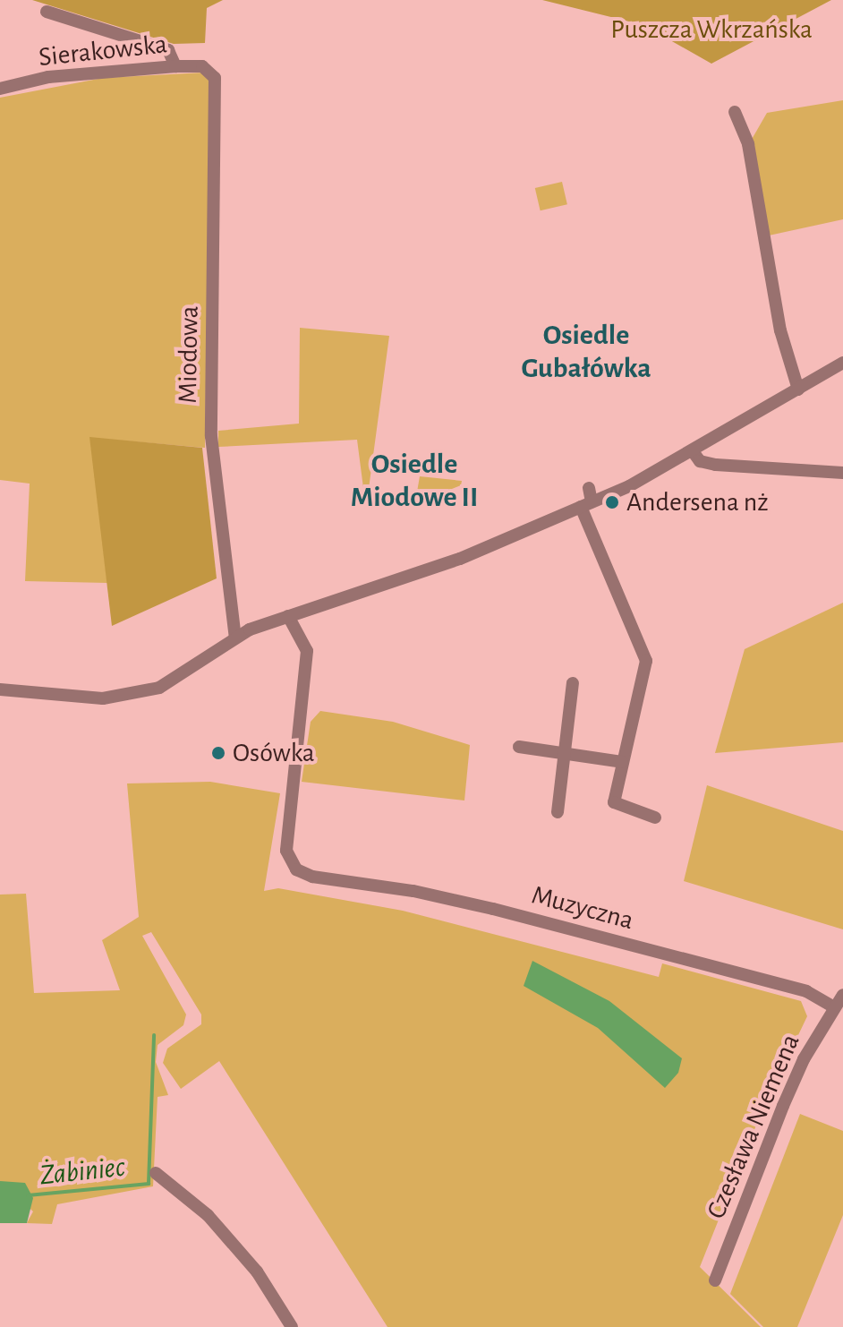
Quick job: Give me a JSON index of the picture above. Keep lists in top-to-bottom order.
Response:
{
  "streets": {
    "street": [
      "Sierakowska",
      "Miodowa",
      "Muzyczna",
      "Czesława Niemena"
    ]
  },
  "crossings": [
    ["Sierakowska", "Miodowa"],
    ["Muzyczna", "Czesława Niemena"]
  ],
  "districts": ["Osiedle Gubałówka", "Osiedle Miodowe II"],
  "water": ["Żabiniec"],
  "parks": ["Puszcza Wkrzańska"],
  "places": ["Andersena nż", "Osówka"]
}
